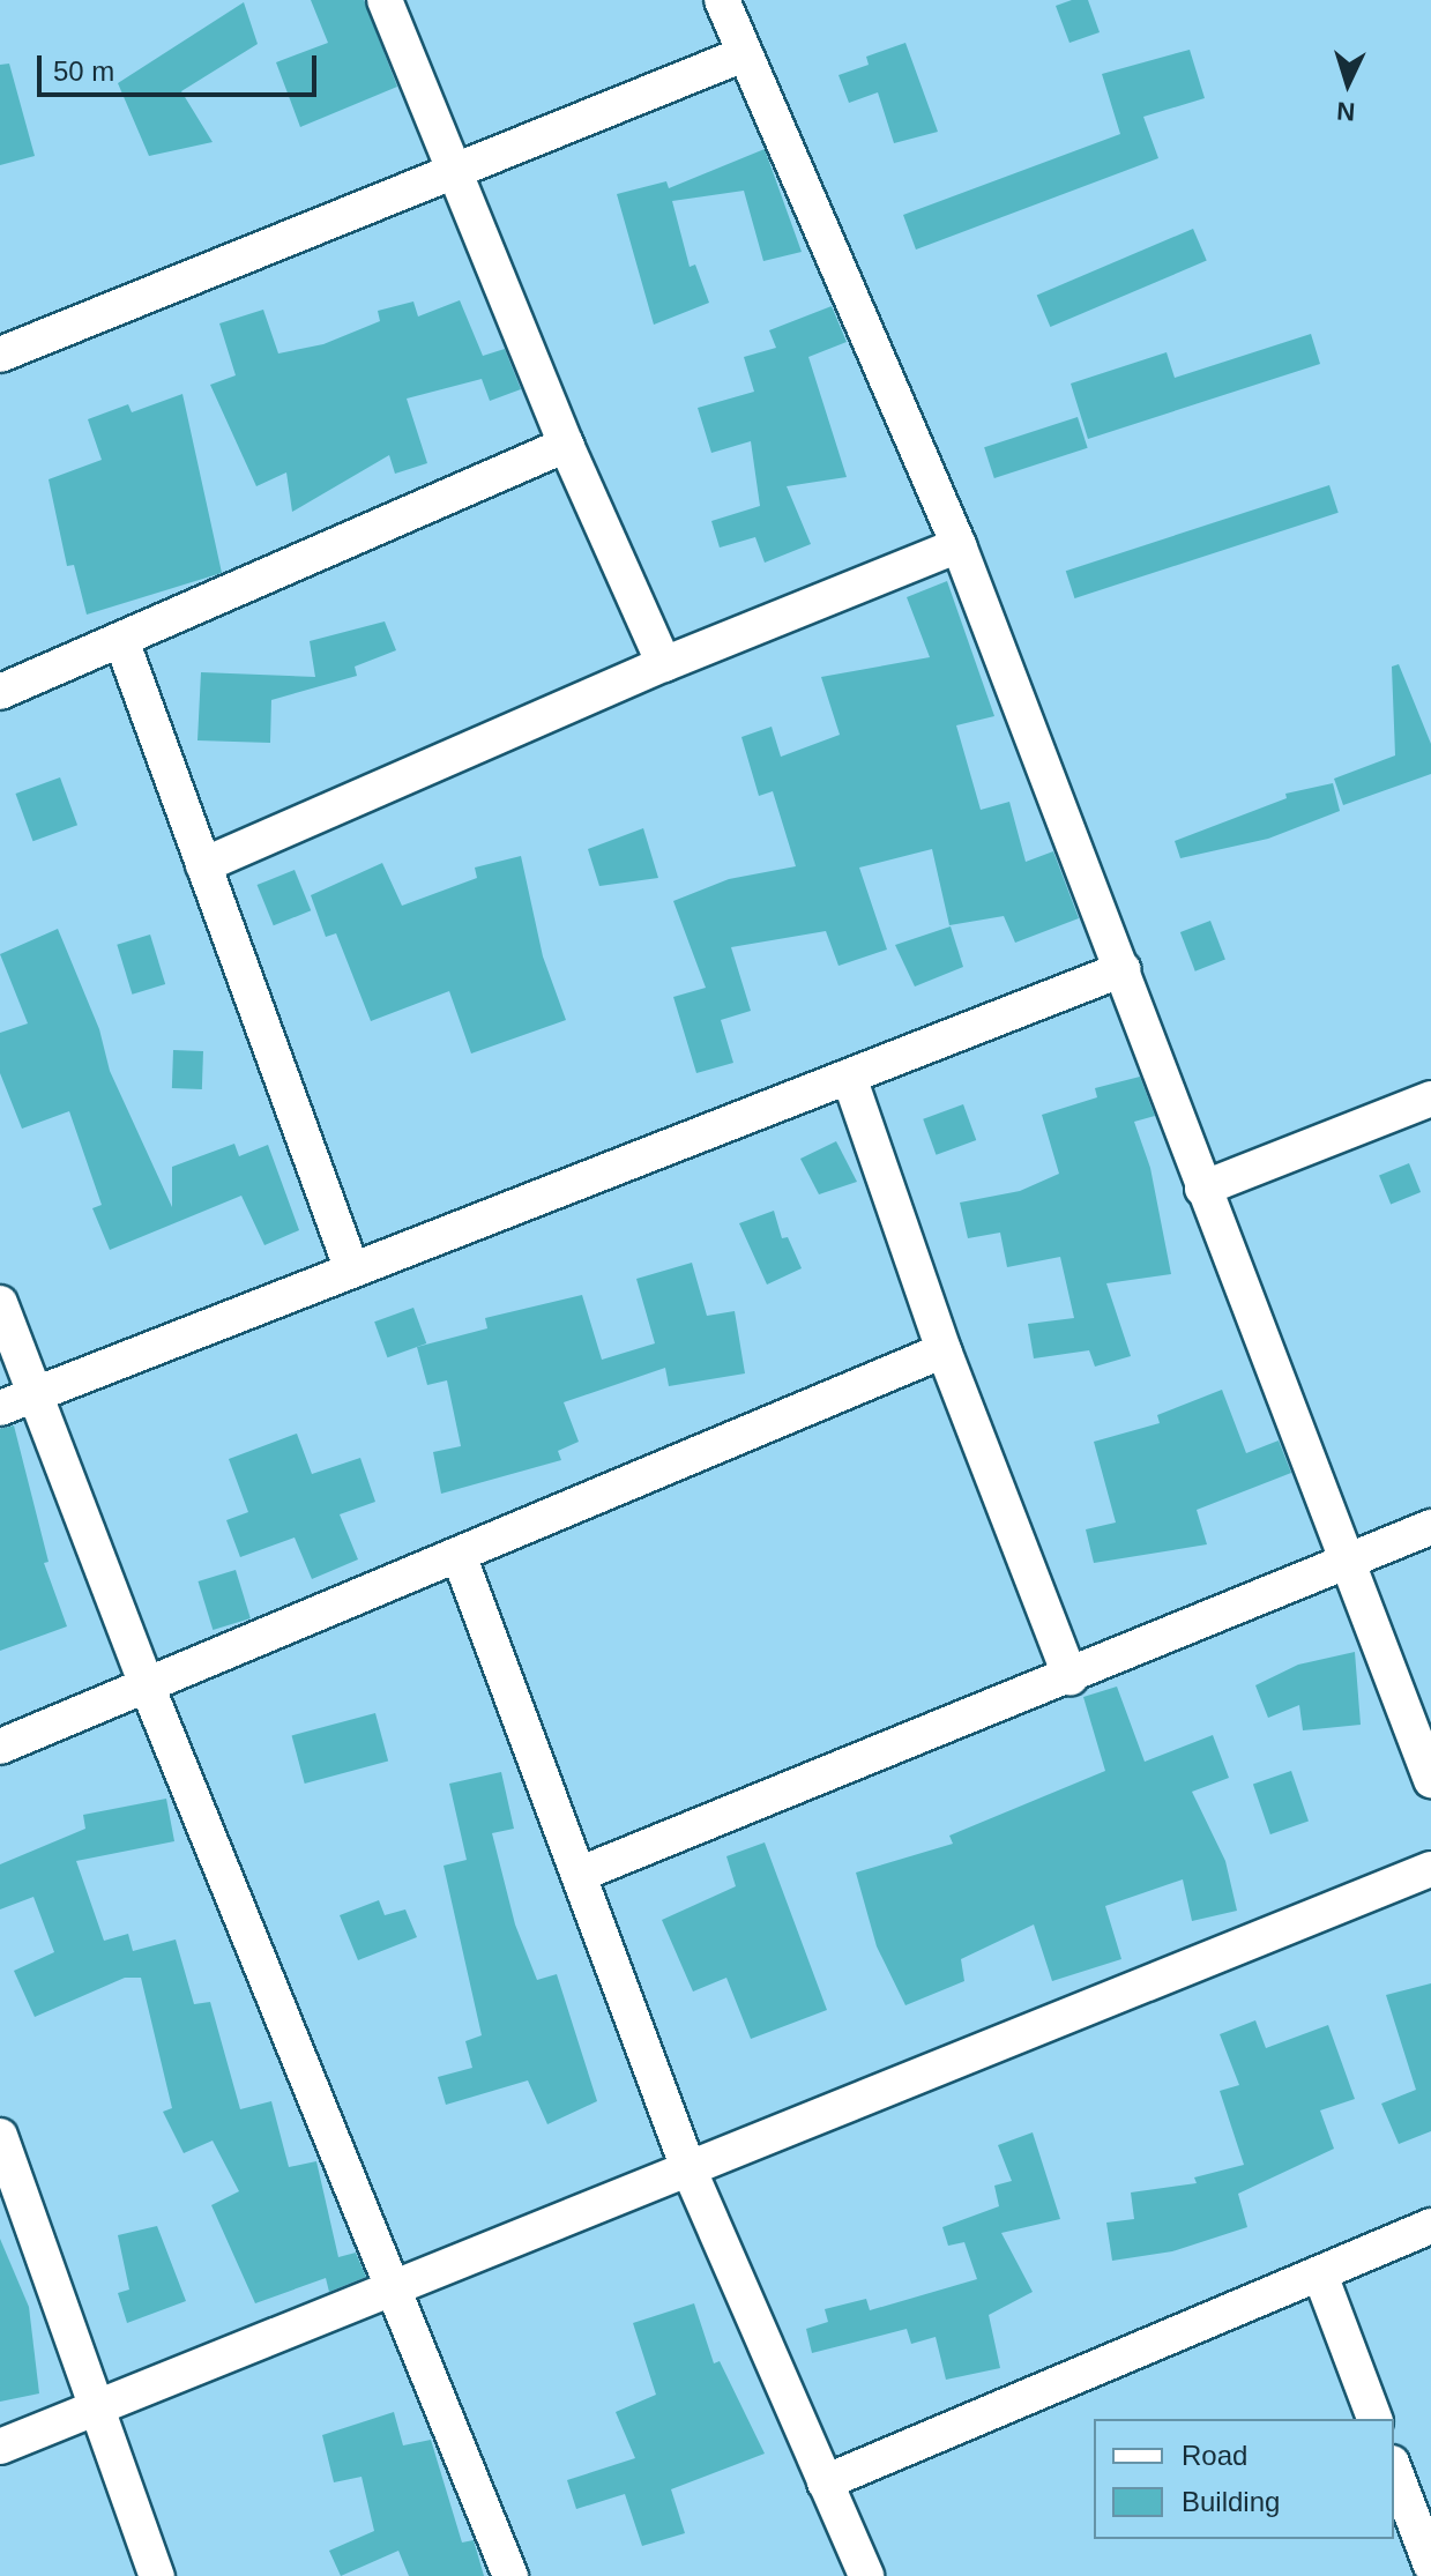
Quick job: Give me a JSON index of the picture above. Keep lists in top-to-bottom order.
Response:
{
  "legend": ["Road", "Building"],
  "scale_bar": "50 m",
  "north": "bottom"
}
